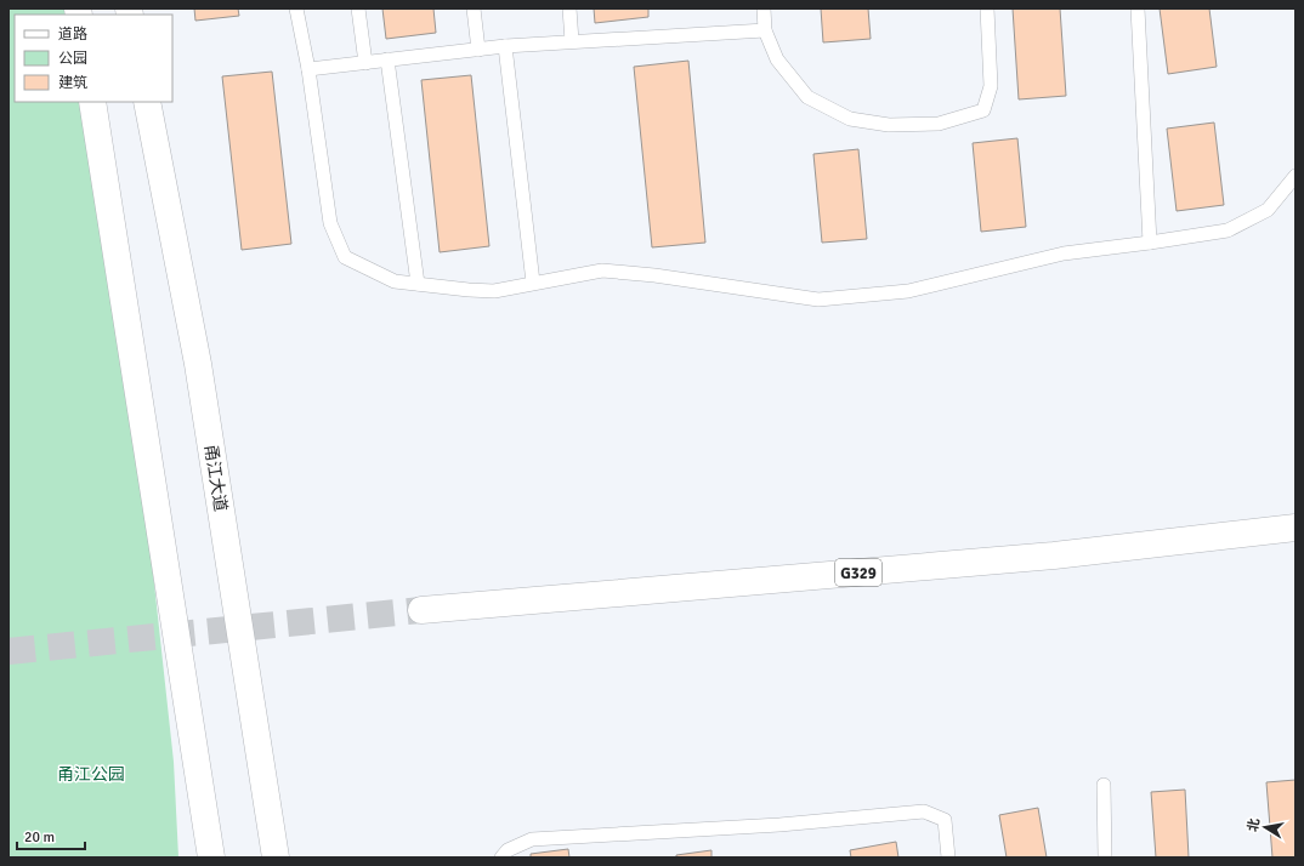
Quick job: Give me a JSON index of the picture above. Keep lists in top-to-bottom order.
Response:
{
  "streets": {
    "main road": ["甬江大道", "G329"]
  },
  "parks": ["甬江公园"],
  "legend": ["道路", "公园", "建筑"],
  "scale_bar": "20 m",
  "north": "left"
}
